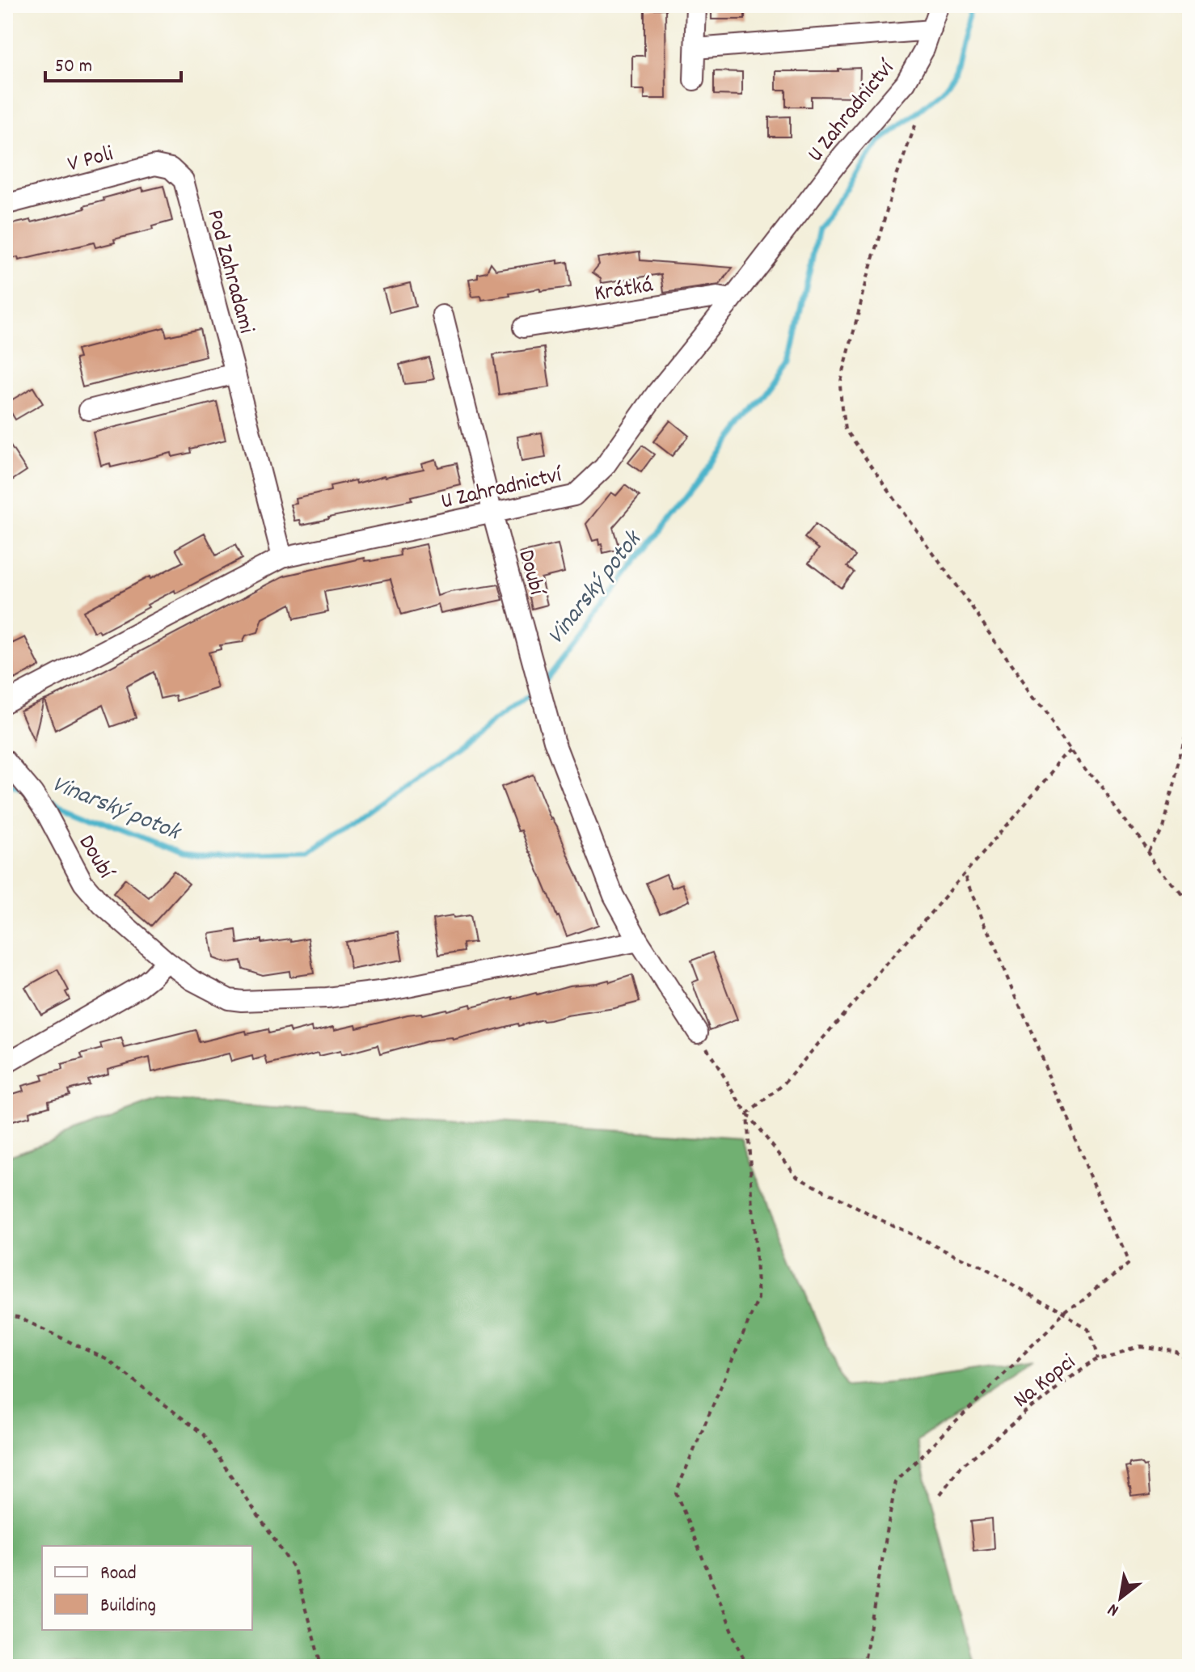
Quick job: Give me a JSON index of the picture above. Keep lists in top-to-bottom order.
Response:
{
  "streets": {
    "street": [
      "U Zahradnictví",
      "V Poli",
      "Pod Zahradami",
      "Krátká",
      "Doubí"
    ],
    "path": ["Na Kopci"]
  },
  "crossings": [
    ["U Zahradnictví", "Pod Zahradami"],
    ["U Zahradnictví", "Krátká"],
    ["U Zahradnictví", "Doubí"],
    ["V Poli", "Pod Zahradami"]
  ],
  "water": ["Vinarský potok"],
  "legend": ["Road", "Building"],
  "scale_bar": "50 m",
  "north": "bottom left"
}
